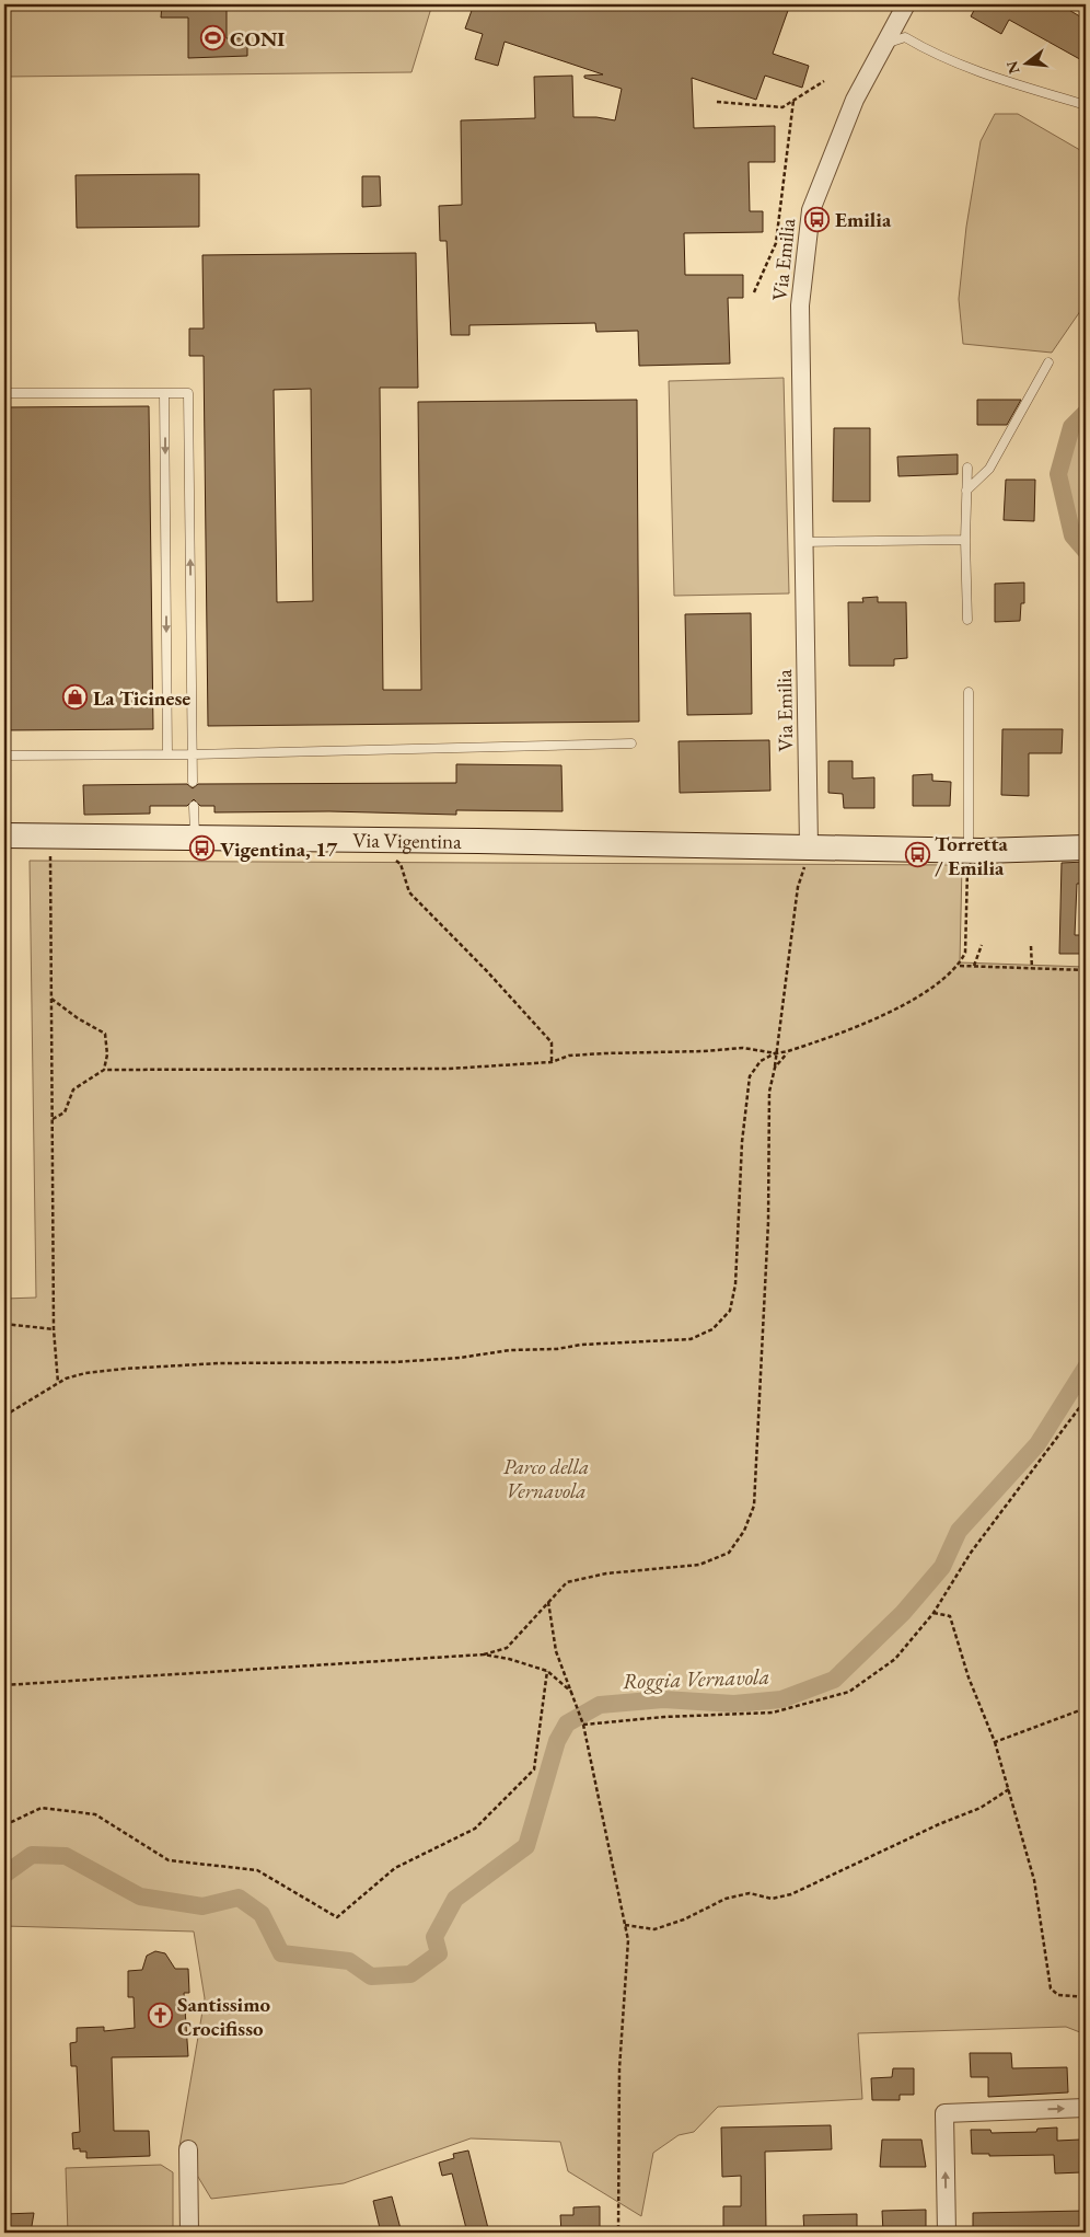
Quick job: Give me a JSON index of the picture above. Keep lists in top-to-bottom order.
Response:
{
  "streets": {
    "street": ["Via Emilia", "Via Vigentina"]
  },
  "crossings": [
    ["Via Emilia", "Via Vigentina"]
  ],
  "water": ["Roggia Vernavola"],
  "parks": ["Parco della Vernavola"],
  "places": {
    "sports": ["CONI"],
    "bus stop": ["Emilia", "Vigentina, 17", "Torretta / Emilia"],
    "shop": ["La Ticinese"],
    "church": ["Santissimo Crocifisso"]
  },
  "north": "left"
}
